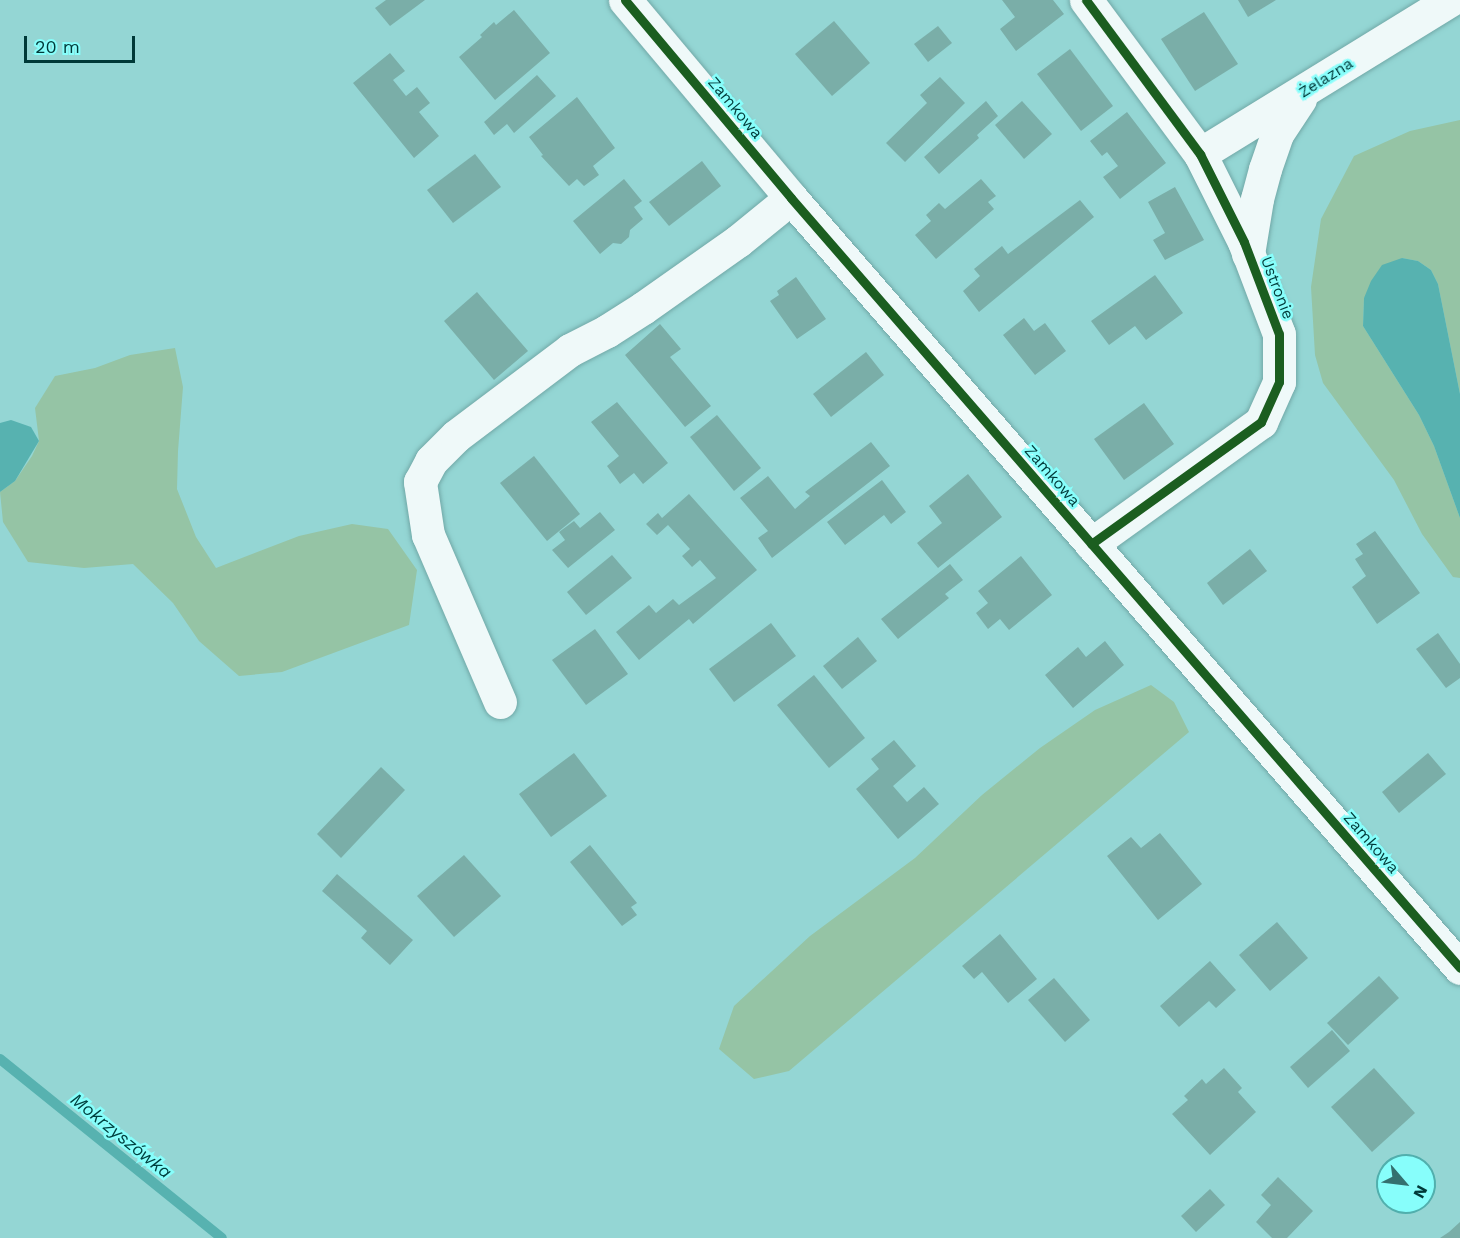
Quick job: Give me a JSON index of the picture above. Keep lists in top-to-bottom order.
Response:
{
  "streets": {
    "street": ["Żelazna", "Zamkowa", "Ustronie"]
  },
  "crossings": [
    ["Żelazna", "Ustronie"],
    ["Zamkowa", "Ustronie"]
  ],
  "water": ["Mokrzyszówka"],
  "scale_bar": "20 m",
  "north": "bottom right"
}
